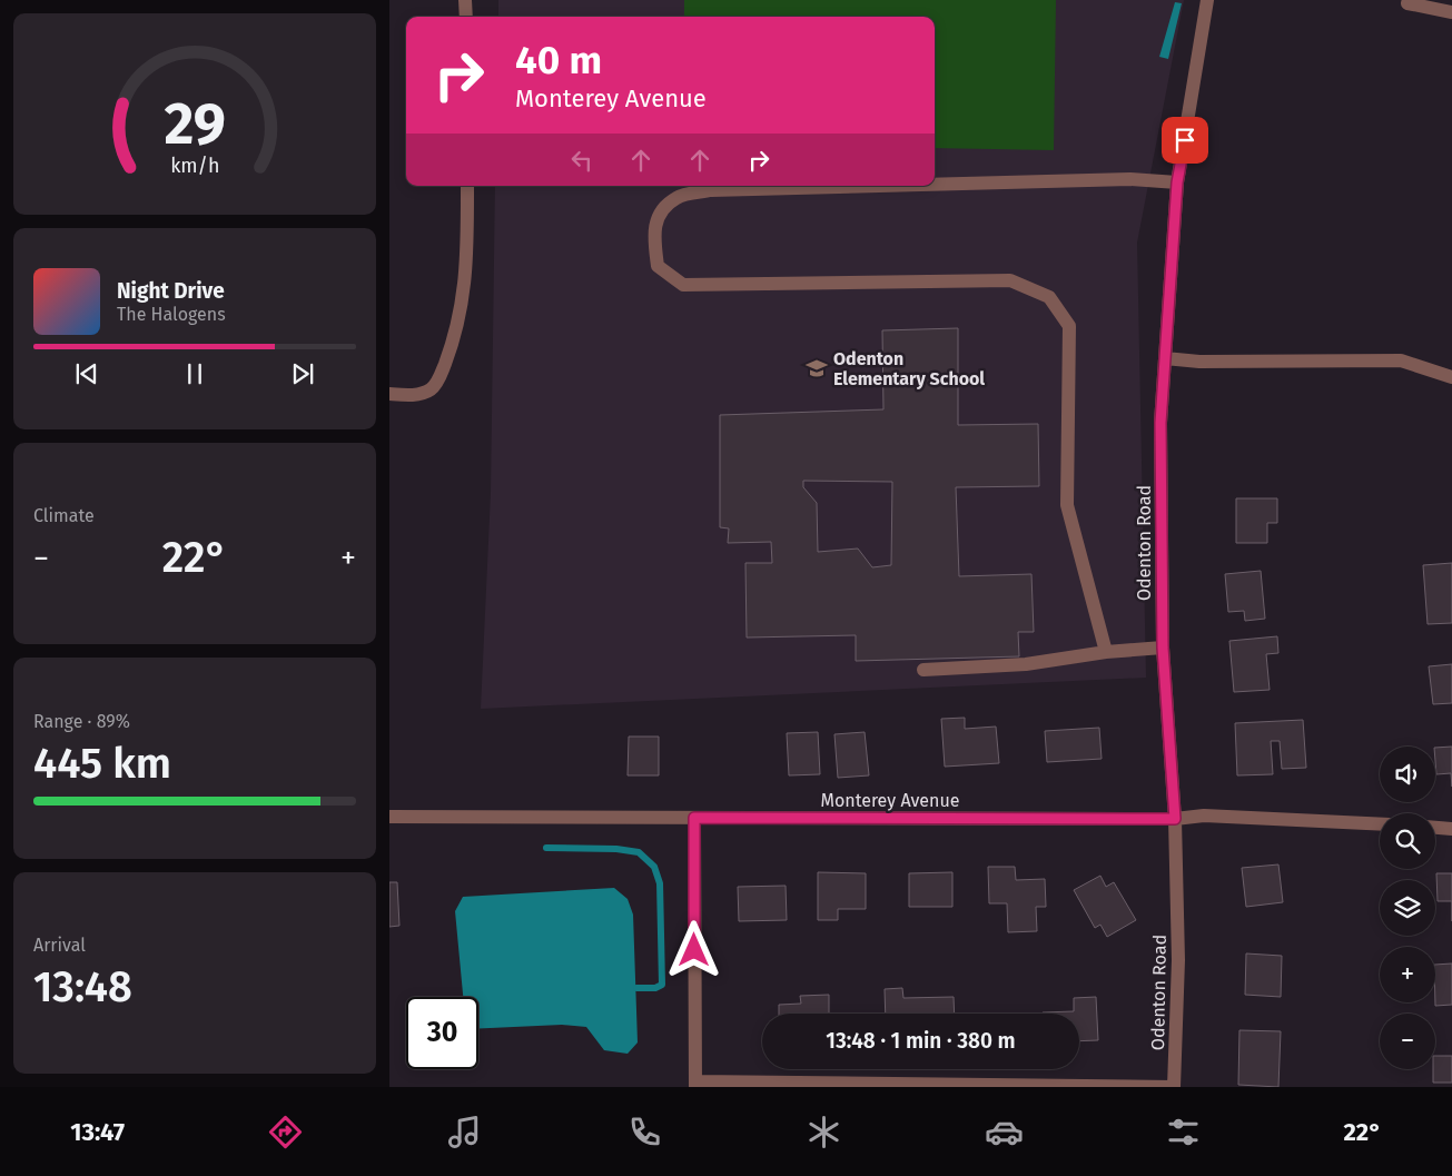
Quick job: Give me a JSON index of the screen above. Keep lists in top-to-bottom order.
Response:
{
  "streets": {
    "street": ["Odenton Road", "Monterey Avenue"]
  },
  "crossings": [
    ["Odenton Road", "Monterey Avenue"]
  ],
  "places": {
    "school or university": ["Odenton Elementary School"]
  },
  "page": {
    "turn": ["40 m", "Monterey Avenue"],
    "song": ["Night Drive", "The Halogens"],
    "tile": [
      "Climate",
      ["Range · 89%", "445 km"],
      ["Arrival", "13:48"]
    ],
    "heat": ["−", "22°", "+"],
    "map_buttons": ["+", "−"],
    "limit": "30",
    "trip": "13:48 · 1 min · 380 m",
    "tabs": ["13:47", "22°"],
    "gauge": ["29", "km/h"]
  }
}
